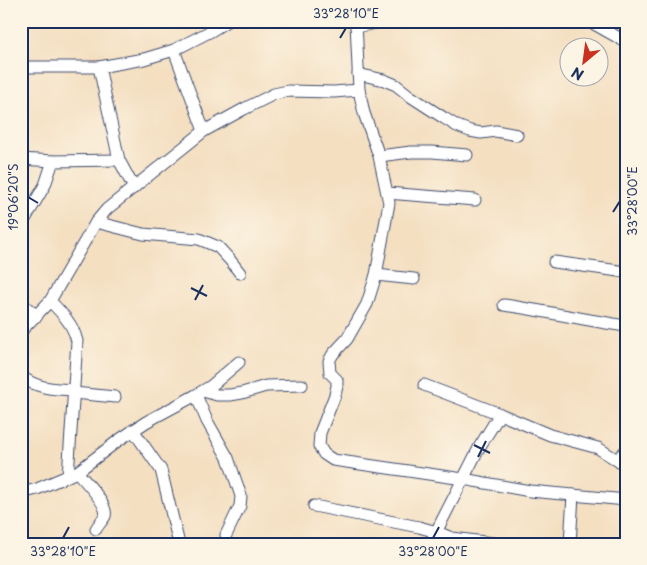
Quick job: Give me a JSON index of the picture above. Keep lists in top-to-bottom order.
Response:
{
  "north": "bottom left",
  "coordinates": ["33°28'10\"E", "19°06'20\"S", "33°28'00\"E"]
}
